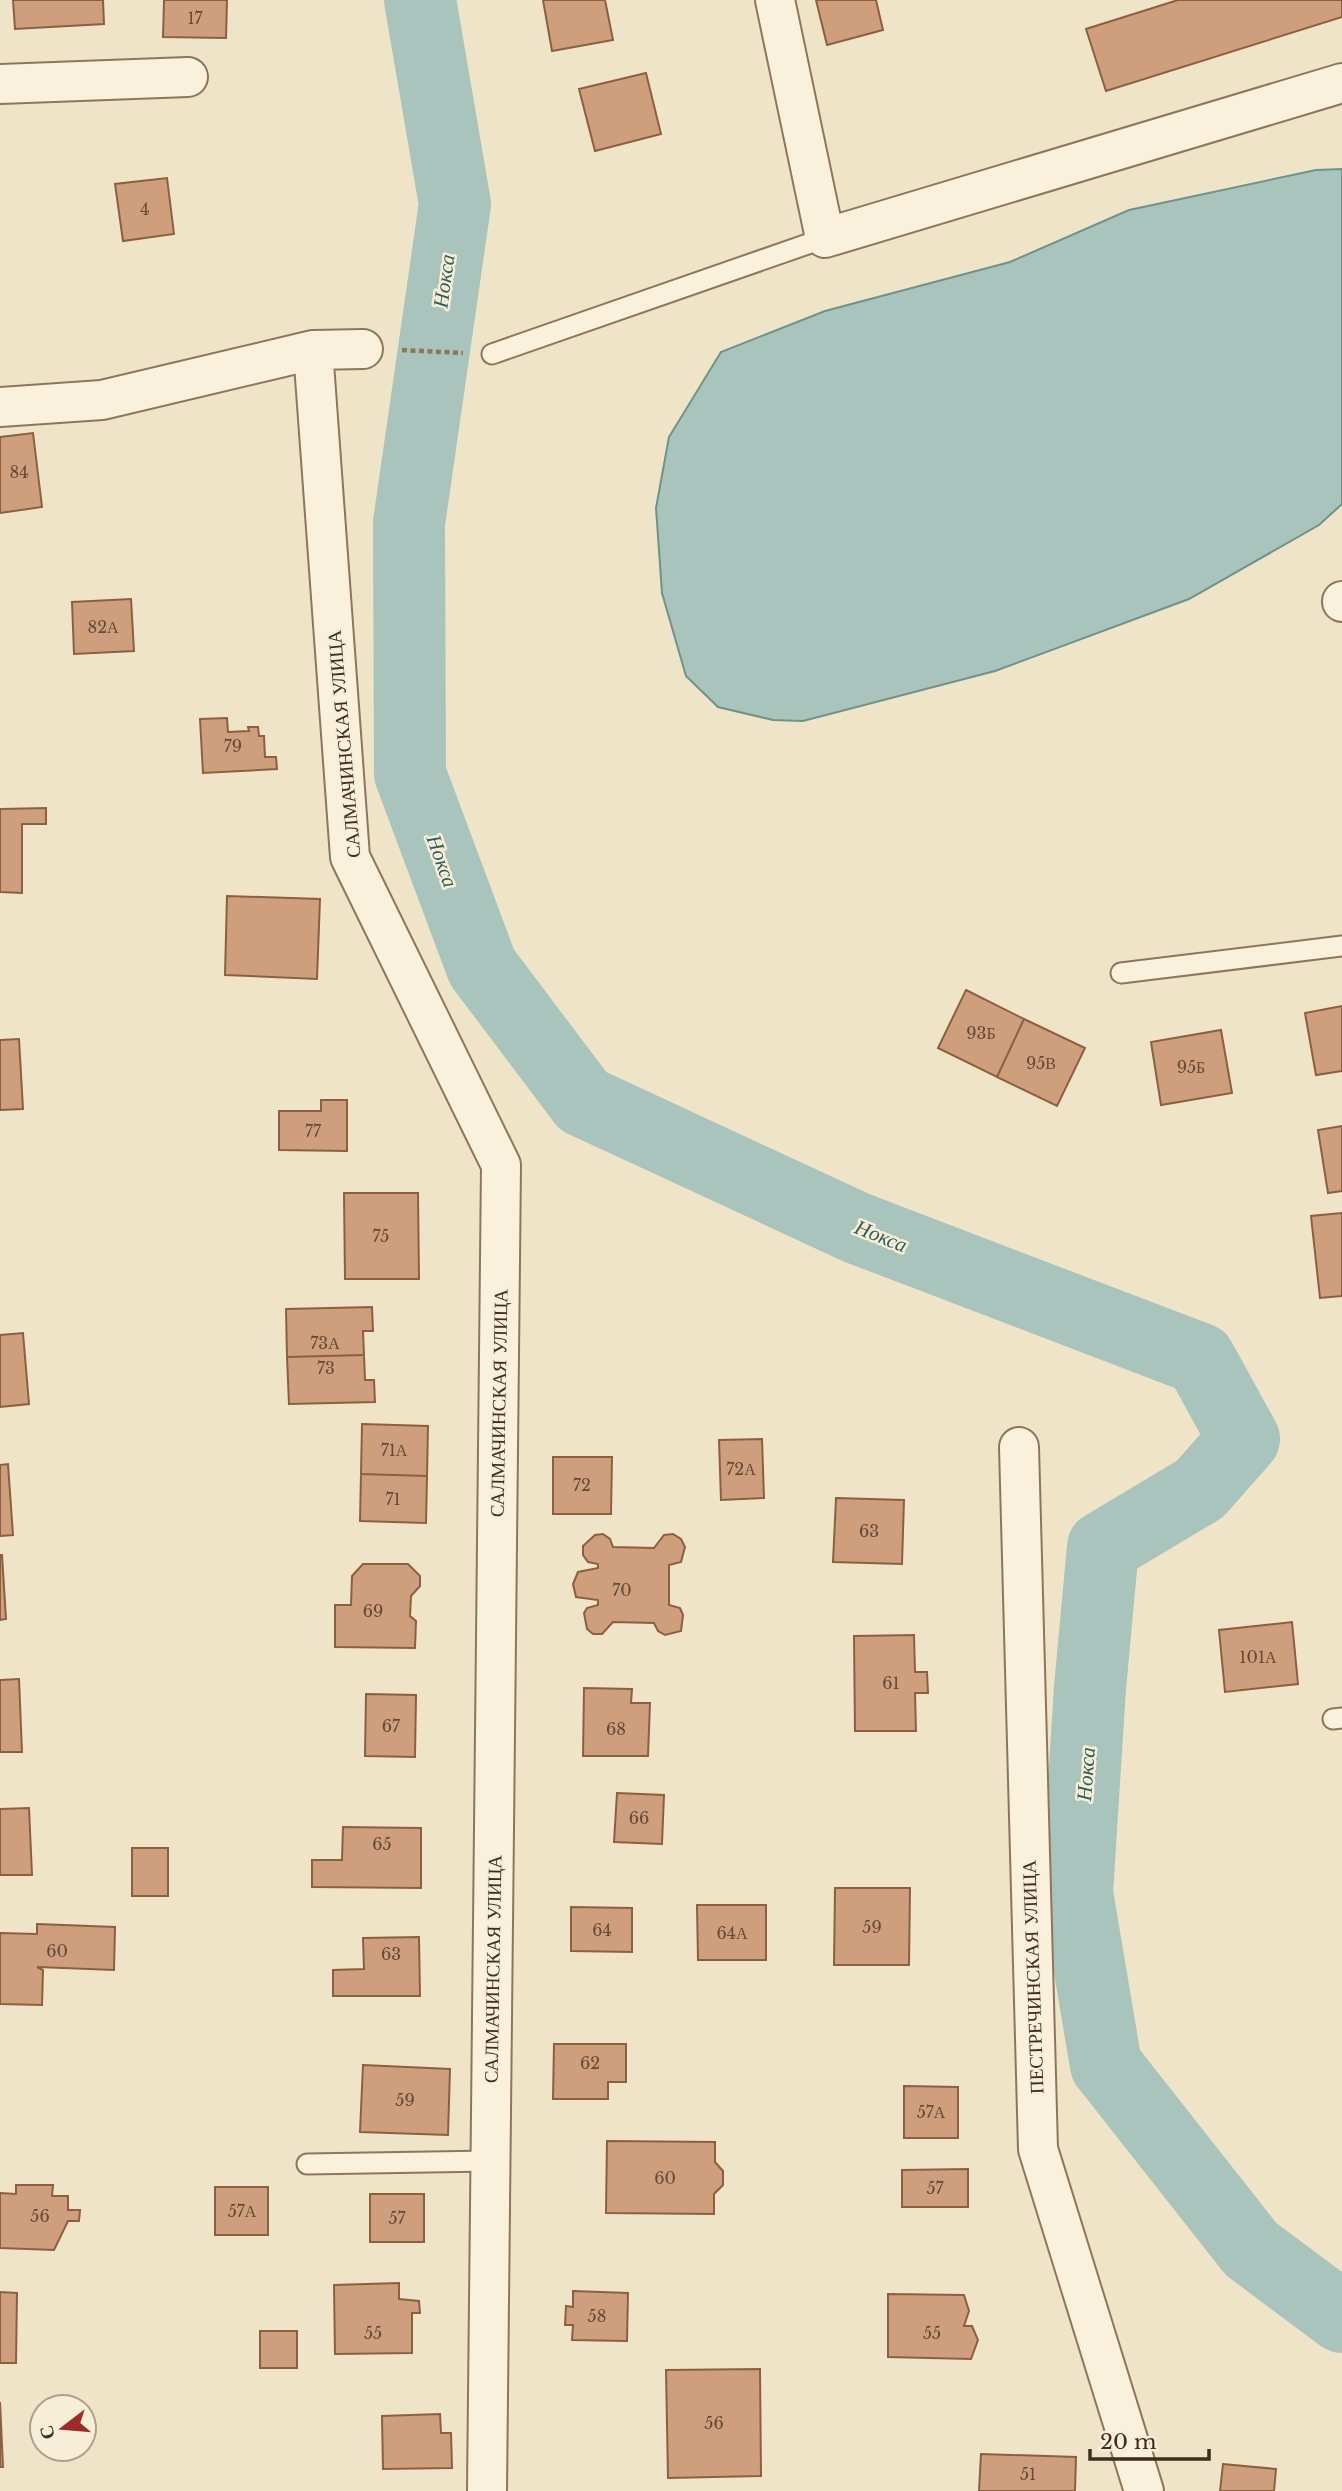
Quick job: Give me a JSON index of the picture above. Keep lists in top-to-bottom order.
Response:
{
  "streets": {
    "street": ["САЛМАЧИНСКАЯ УЛИЦА", "ПЕСТРЕЧИНСКАЯ УЛИЦА"]
  },
  "water": ["Нокса"],
  "house_numbers": [
    "17",
    "4",
    "84",
    "82А",
    "79",
    "93Б",
    "95В",
    "95Б",
    "77",
    "75",
    "73А",
    "73",
    "71А",
    "72А",
    "72",
    "71",
    "63",
    "70",
    "69",
    "101А",
    "61",
    "67",
    "68",
    "66",
    "65",
    "59",
    "64",
    "64А",
    "60",
    "63",
    "62",
    "59",
    "57А",
    "60",
    "57",
    "57А",
    "56",
    "57",
    "58",
    "55",
    "55",
    "56",
    "51"
  ],
  "scale_bar": "20 m",
  "north": "left"
}
